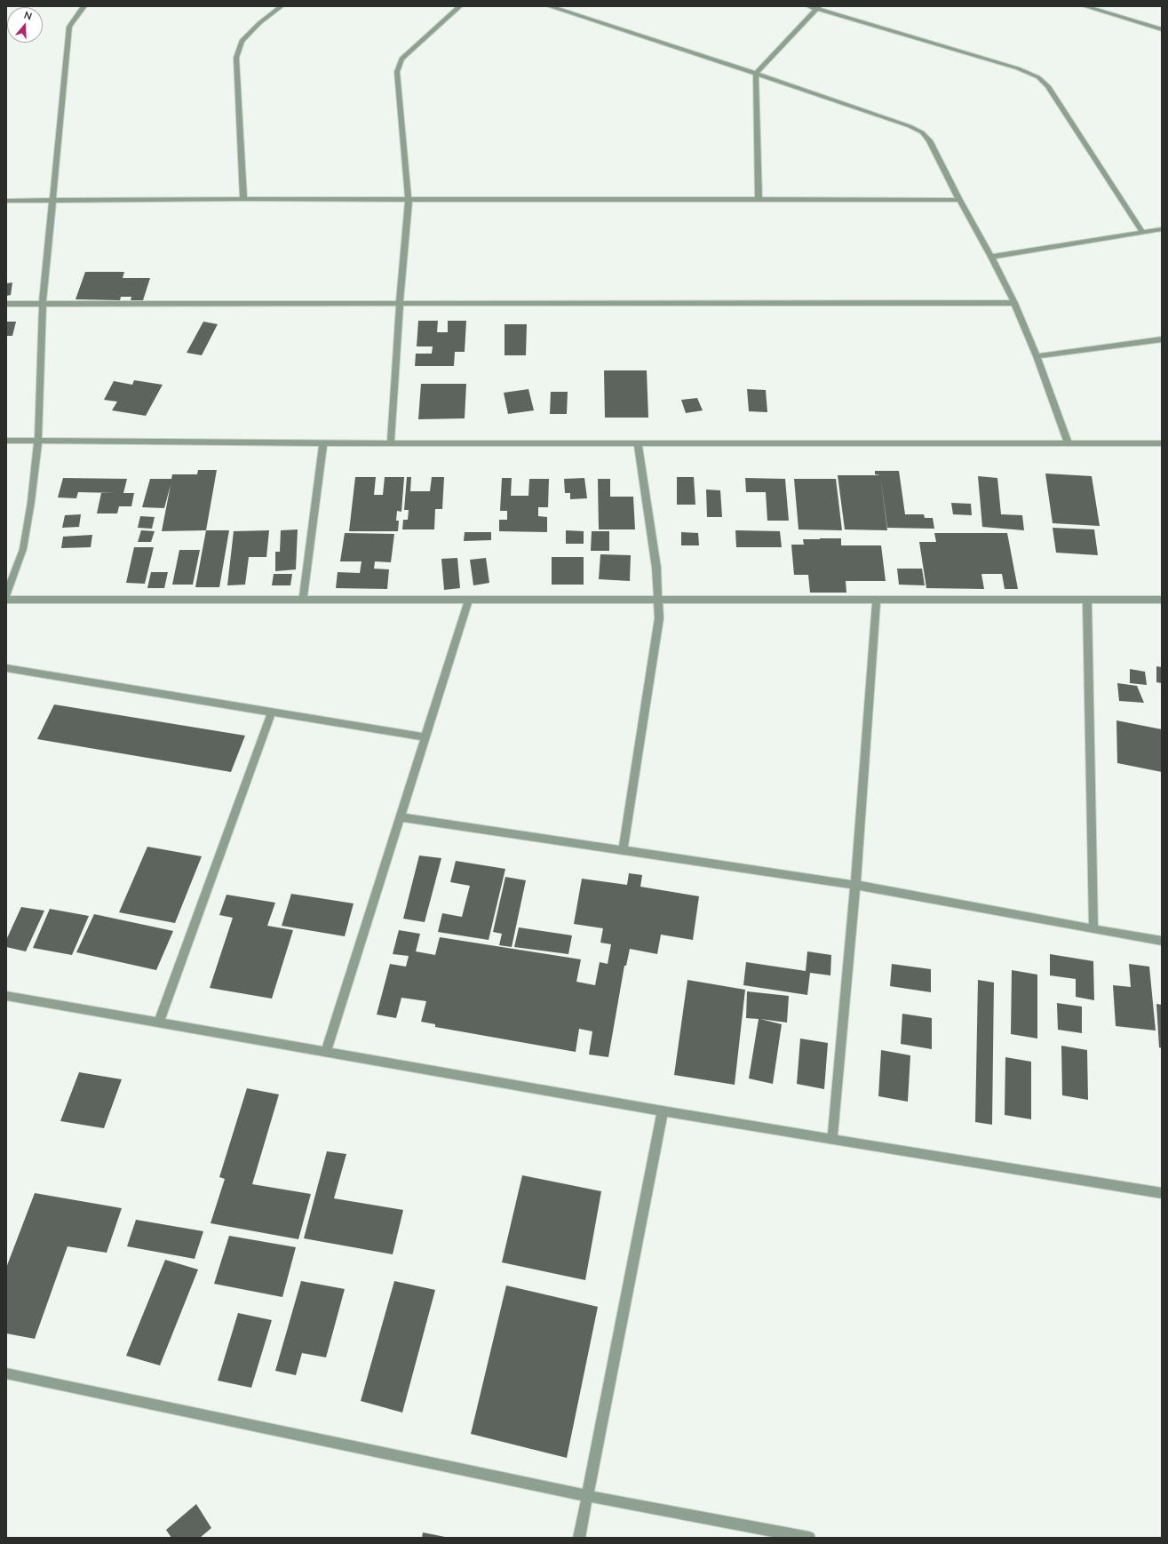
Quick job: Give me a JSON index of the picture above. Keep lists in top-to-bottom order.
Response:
{
  "north": "top"
}
